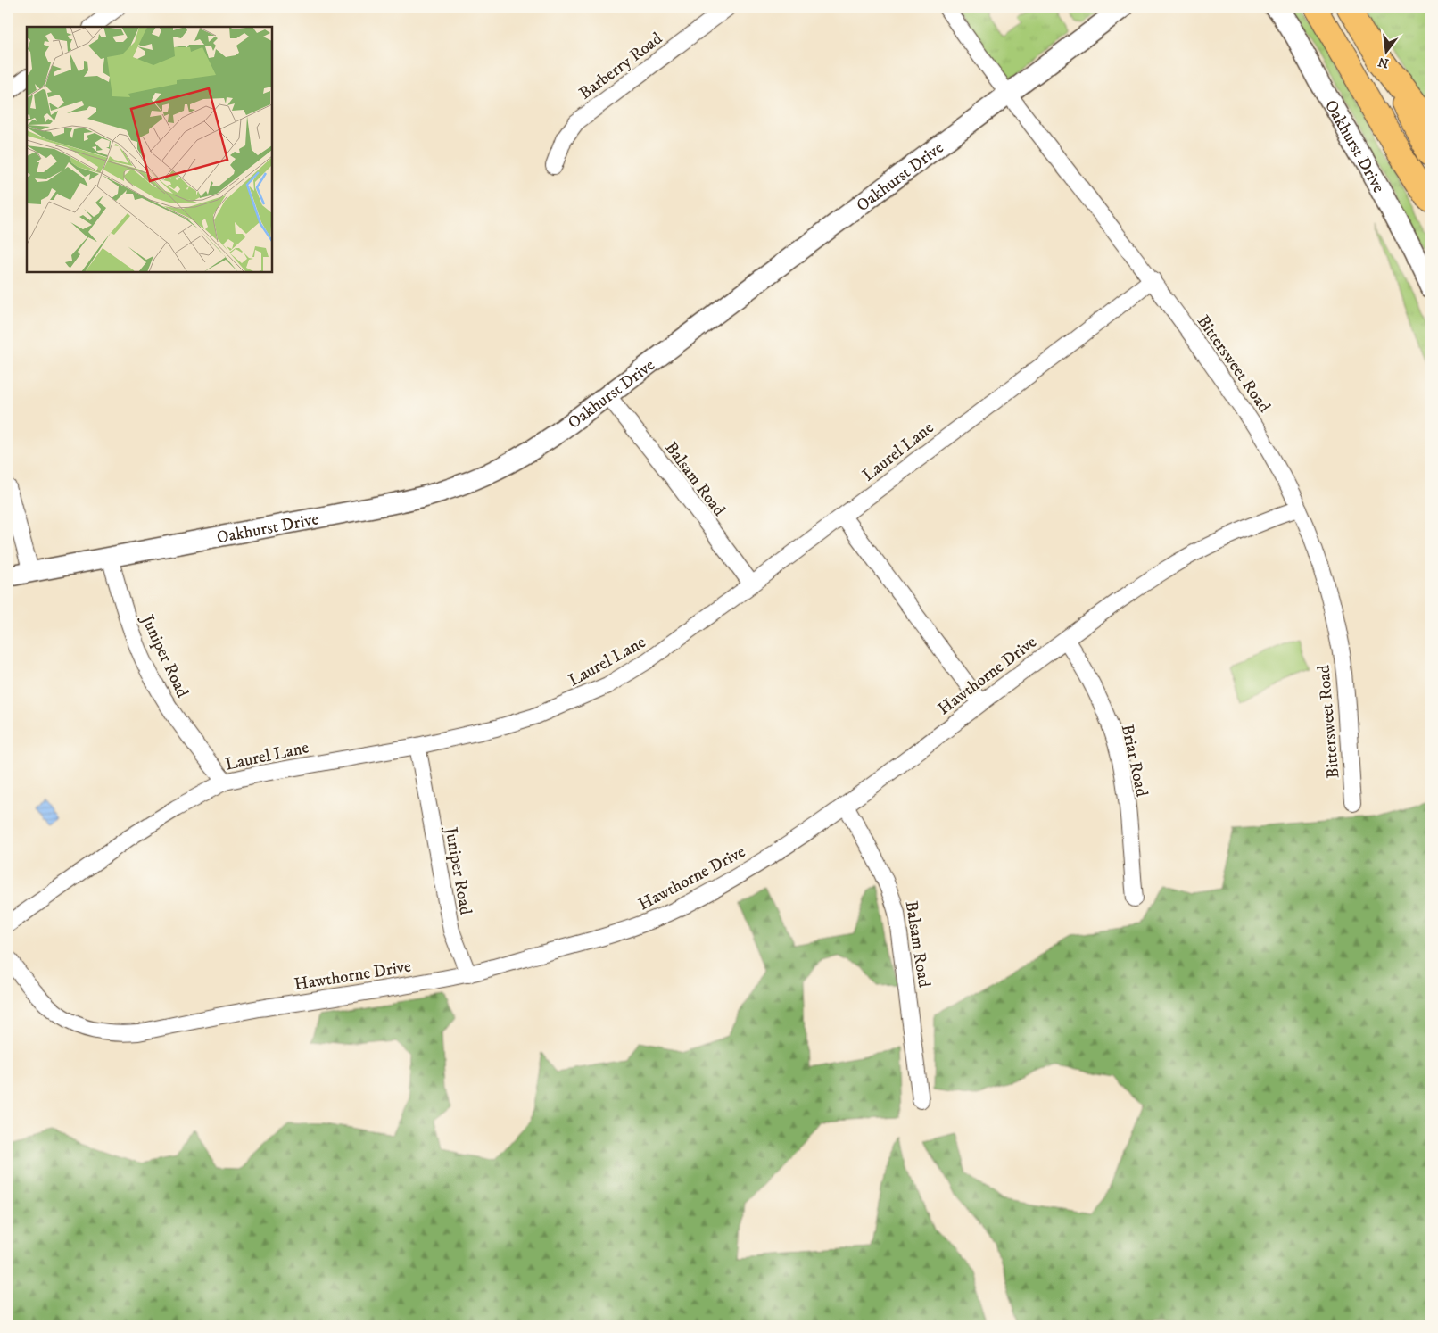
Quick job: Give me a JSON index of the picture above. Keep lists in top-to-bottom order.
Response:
{
  "streets": {
    "street": [
      "Barberry Road",
      "Oakhurst Drive",
      "Bittersweet Road",
      "Laurel Lane",
      "Balsam Road",
      "Juniper Road",
      "Hawthorne Drive",
      "Briar Road"
    ]
  },
  "crossings": [
    ["Oakhurst Drive", "Bittersweet Road"],
    ["Oakhurst Drive", "Balsam Road"],
    ["Oakhurst Drive", "Juniper Road"],
    ["Bittersweet Road", "Laurel Lane"],
    ["Bittersweet Road", "Hawthorne Drive"],
    ["Laurel Lane", "Balsam Road"],
    ["Laurel Lane", "Juniper Road"],
    ["Balsam Road", "Hawthorne Drive"],
    ["Juniper Road", "Hawthorne Drive"],
    ["Hawthorne Drive", "Briar Road"]
  ],
  "north": "bottom"
}
